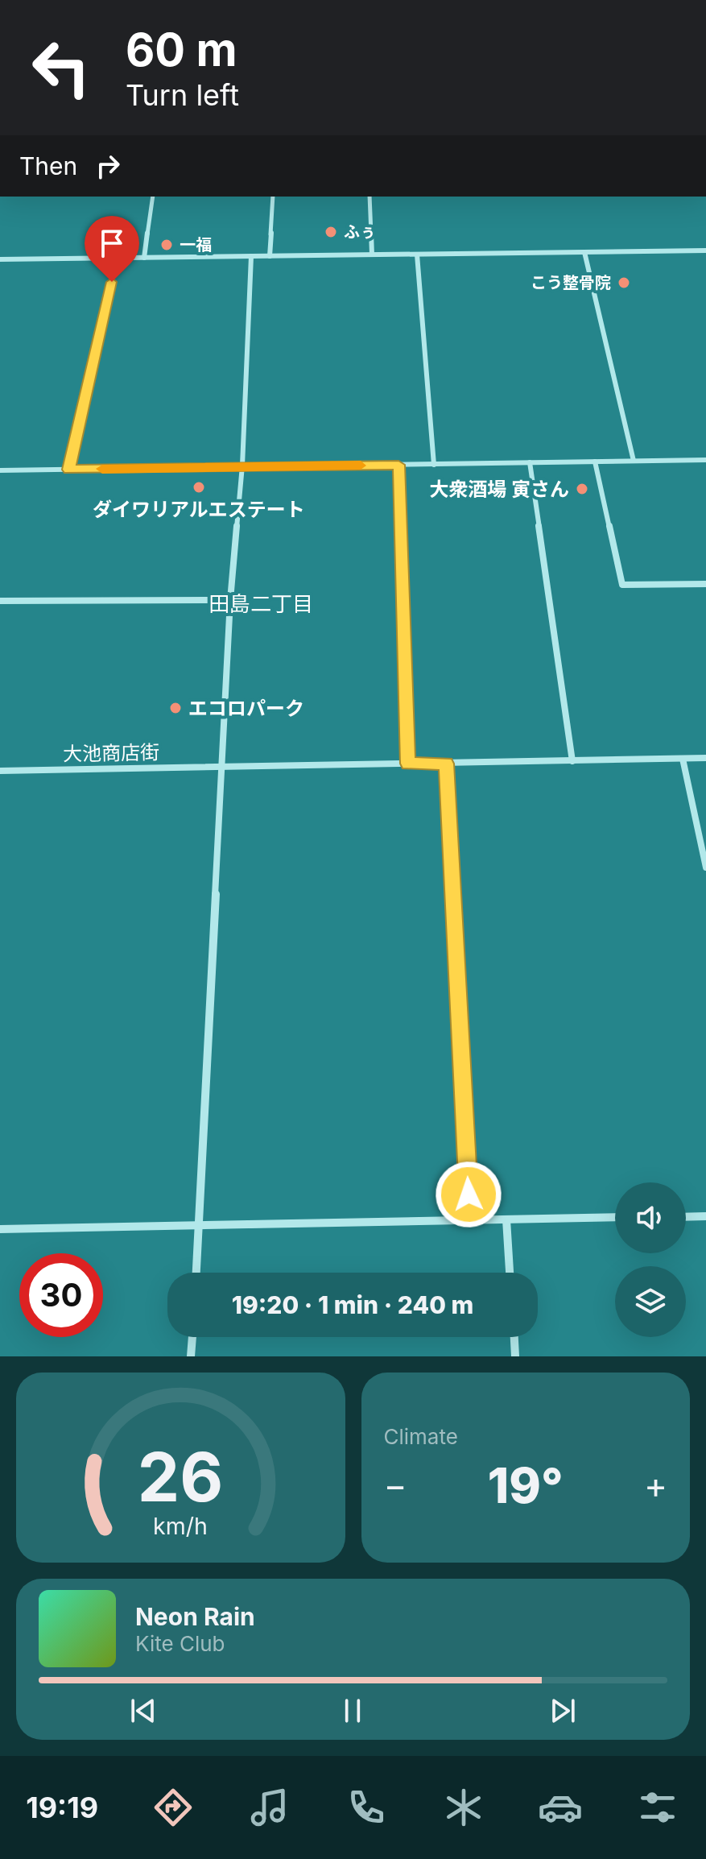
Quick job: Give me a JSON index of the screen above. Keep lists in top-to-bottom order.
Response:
{
  "streets": {
    "street": ["大池商店街"]
  },
  "districts": ["田島二丁目"],
  "places": [
    "ふぅ",
    "一福",
    "こう整骨院",
    "ダイワリアルエステート",
    "大衆酒場 寅さん",
    "エコロパーク"
  ],
  "page": {
    "turn": ["60 m", "Turn left"],
    "then": "Then",
    "limit": "30",
    "trip": "19:20 · 1 min · 240 m",
    "tile": "Climate",
    "heat": ["−", "19°", "+"],
    "song": ["Neon Rain", "Kite Club"],
    "tabs": "19:19",
    "gauge": ["26", "km/h"]
  }
}
